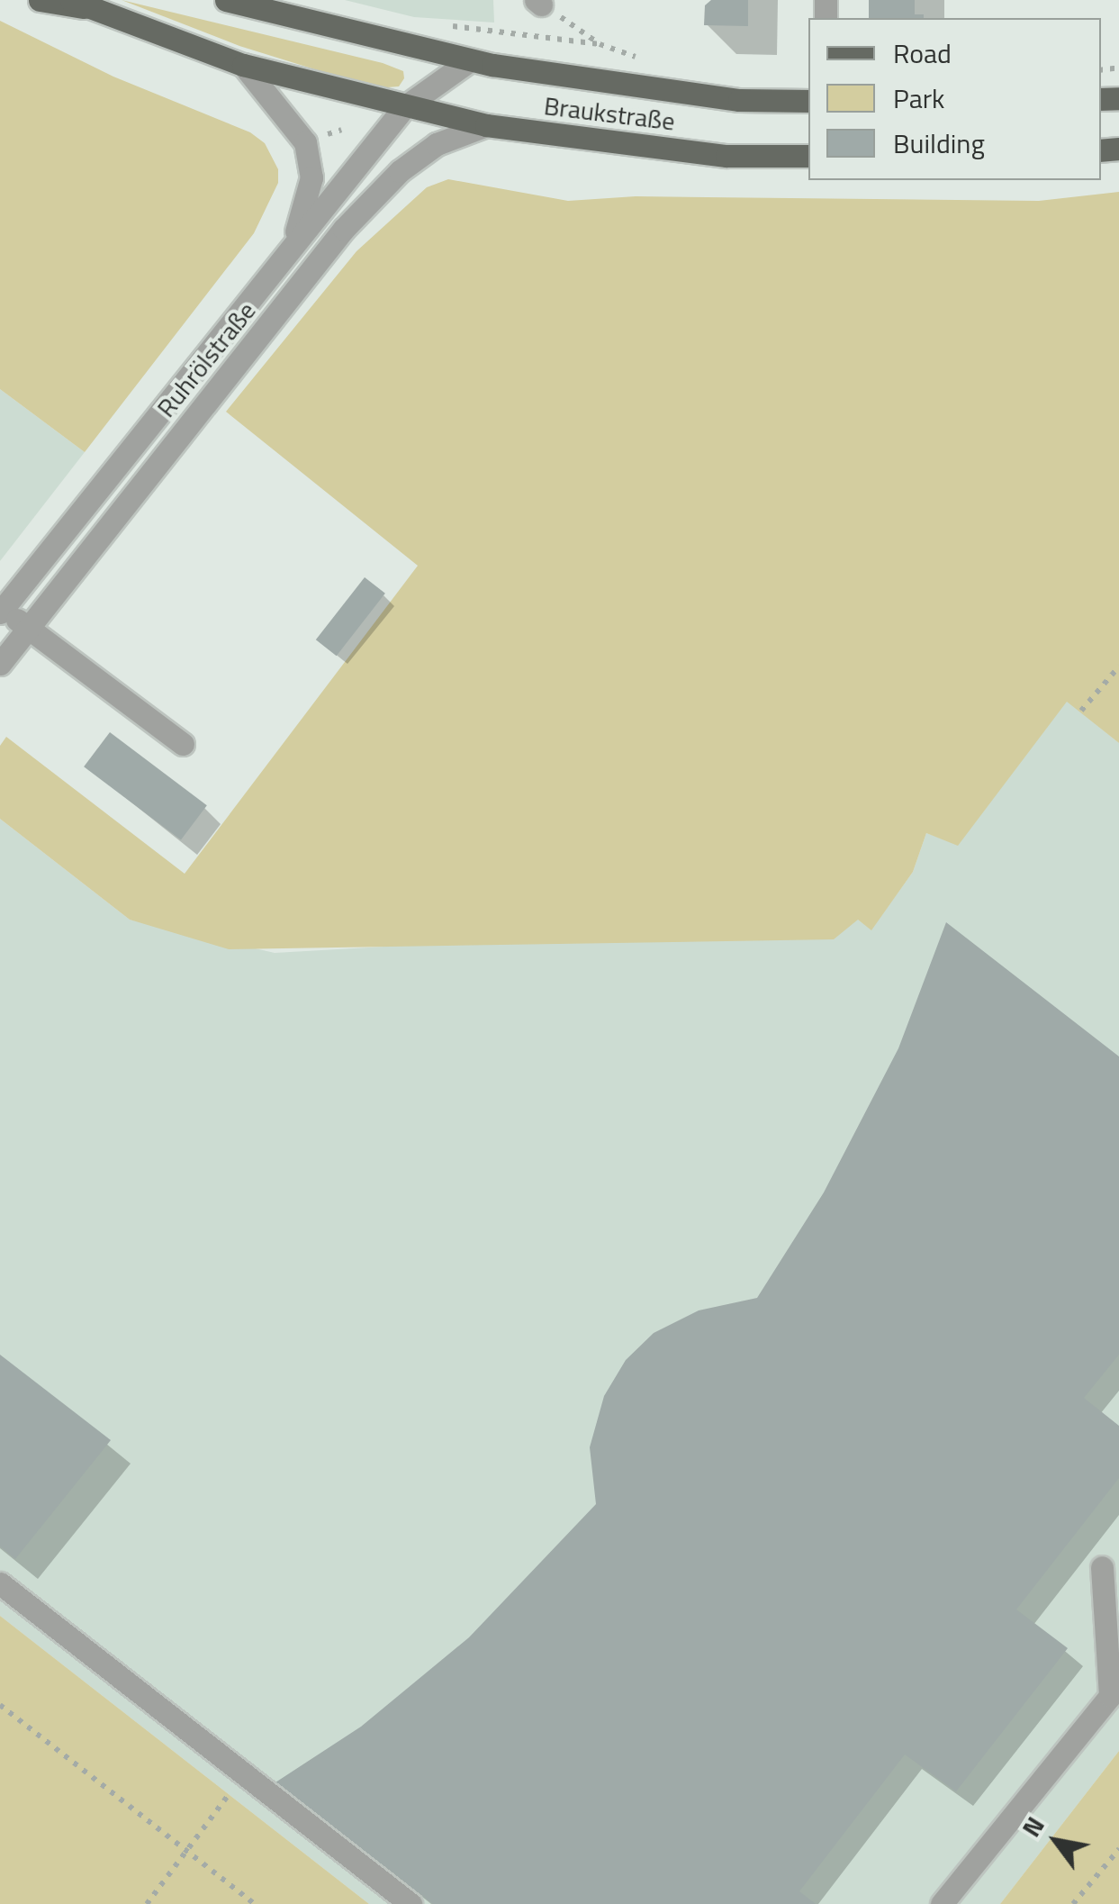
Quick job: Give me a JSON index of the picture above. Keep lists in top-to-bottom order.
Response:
{
  "streets": {
    "main road": ["Braukstraße"],
    "street": ["Ruhrölstraße"]
  },
  "crossings": [
    ["Braukstraße", "Ruhrölstraße"]
  ],
  "legend": ["Road", "Park", "Building"],
  "north": "top left"
}
